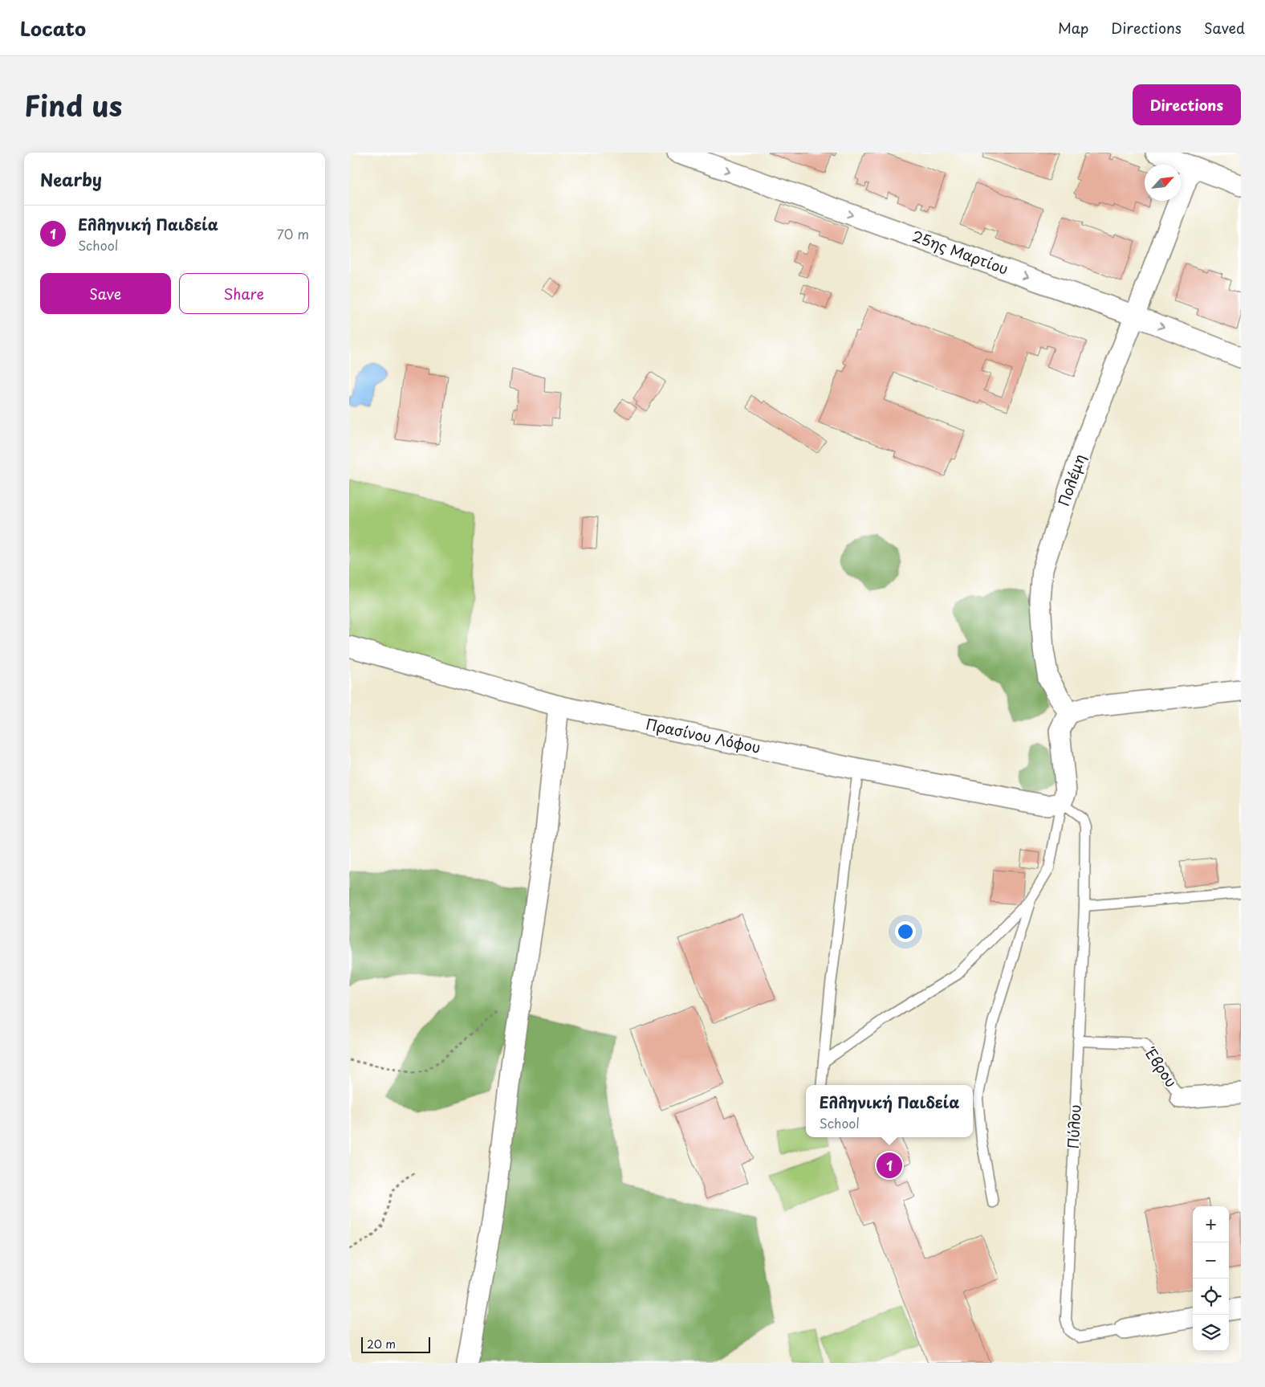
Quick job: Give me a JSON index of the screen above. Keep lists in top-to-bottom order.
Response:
{
  "streets": {
    "street": [
      "25ης Μαρτίου",
      "Πολέμη",
      "Πρασίνου Λόφου",
      "Έβρου",
      "Πύλου"
    ]
  },
  "crossings": [
    ["25ης Μαρτίου", "Πολέμη"],
    ["Πρασίνου Λόφου", "Πύλου"],
    ["Έβρου", "Πύλου"]
  ],
  "one_way": ["25ης Μαρτίου"],
  "scale_bar": "20 m",
  "north": "top right",
  "page": {
    "header": "Locato",
    "nav": ["Map", "Directions", "Saved"],
    "title": "Find us",
    "buttons": [
      "Directions",
      ["Save", "Share"]
    ],
    "heading": "Nearby",
    "list": [
      {
        "mark": "1",
        "name": "Ελληνική Παιδεία",
        "note": "School",
        "value": "70 m"
      }
    ],
    "popup": ["Ελληνική Παιδεία", "School"],
    "pins": "1",
    "map_buttons": ["+", "−"],
    "scale": "20 m"
  }
}
